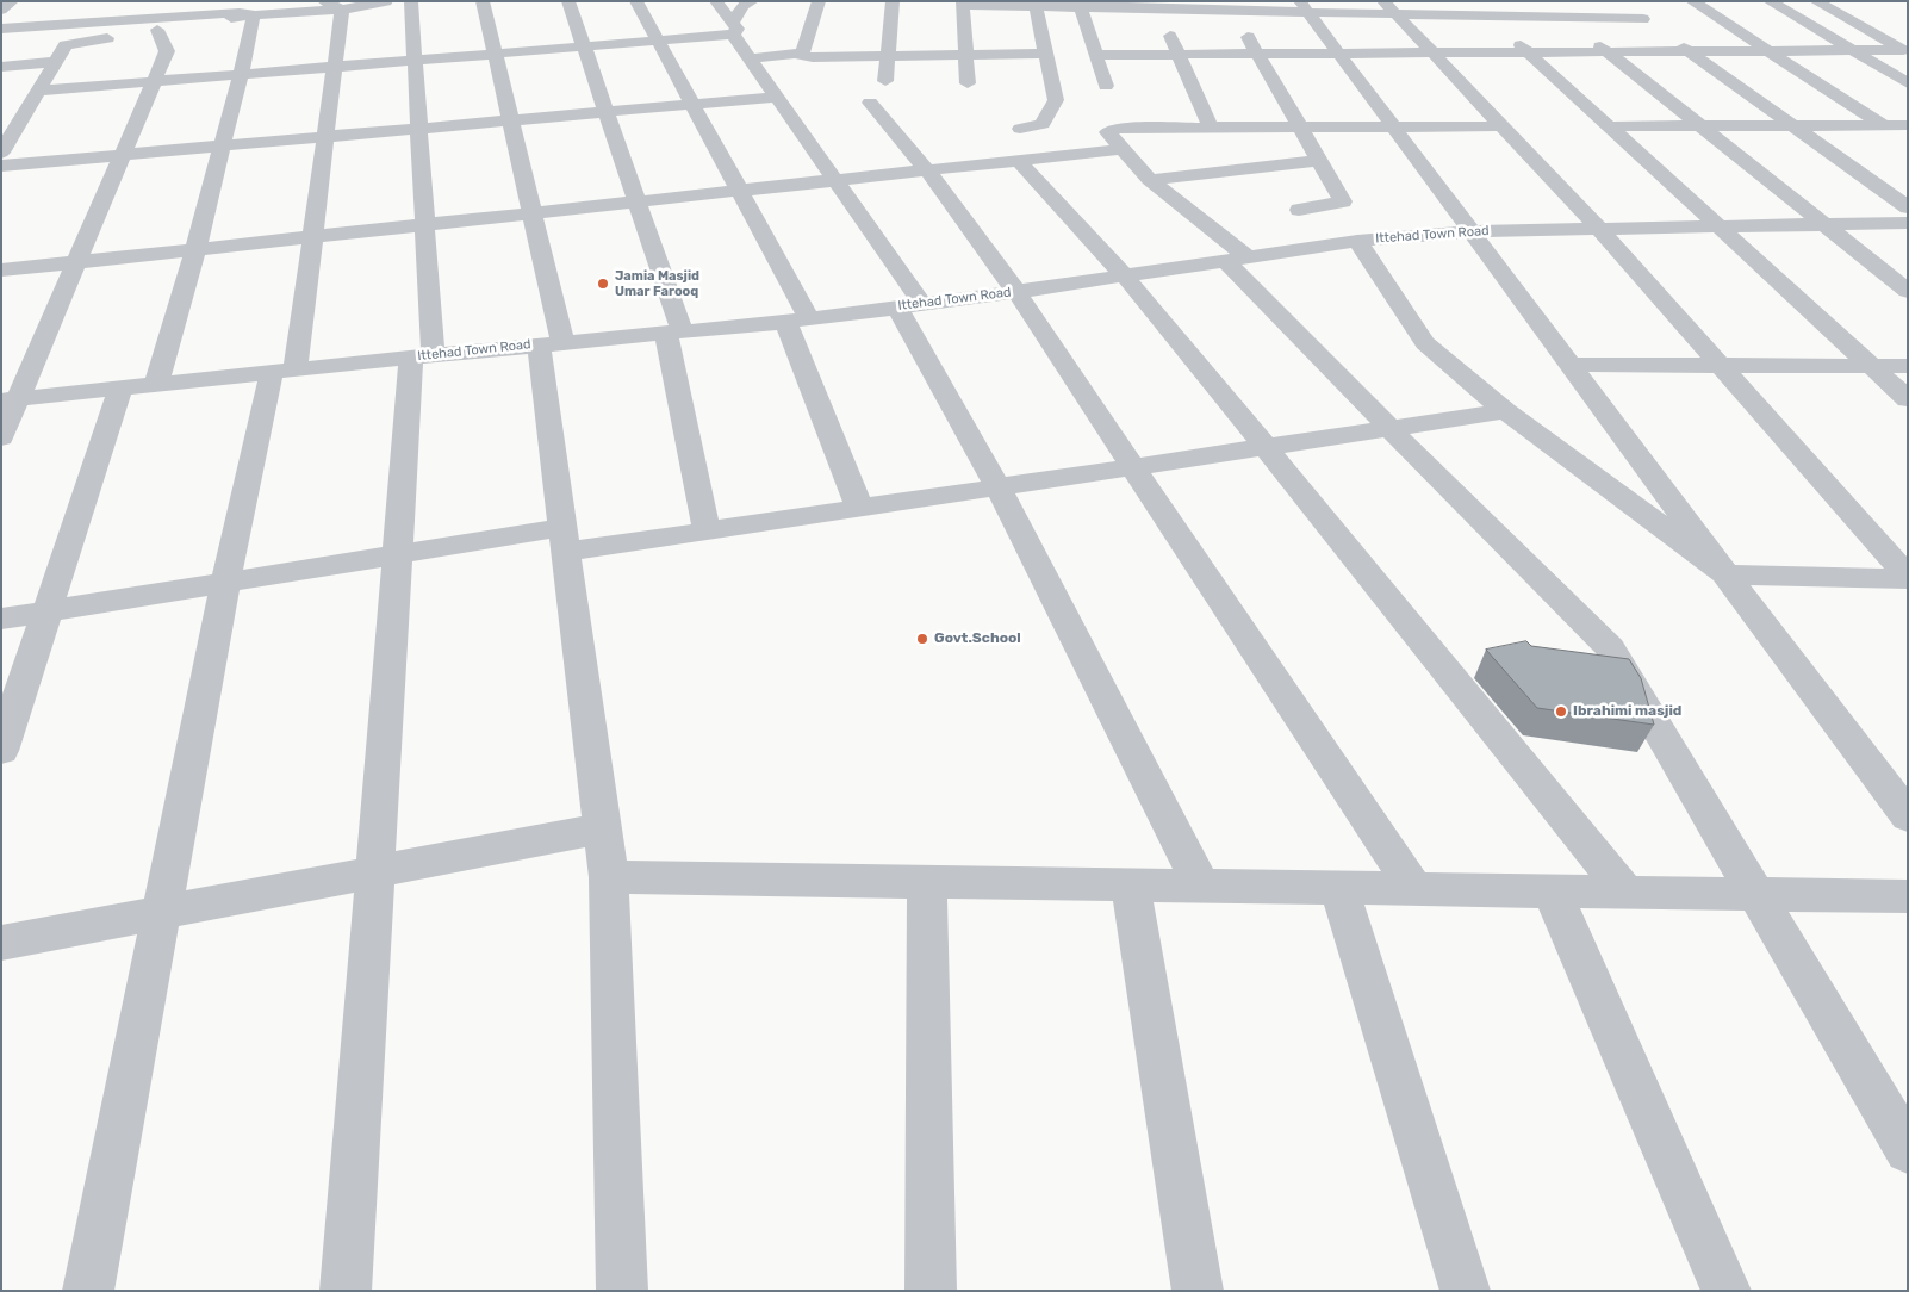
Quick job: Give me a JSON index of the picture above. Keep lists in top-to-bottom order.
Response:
{
  "streets": {
    "street": ["Ittehad Town Road"]
  },
  "places": ["Jamia Masjid Umar Farooq", "Govt.School", "Ibrahimi masjid"]
}
